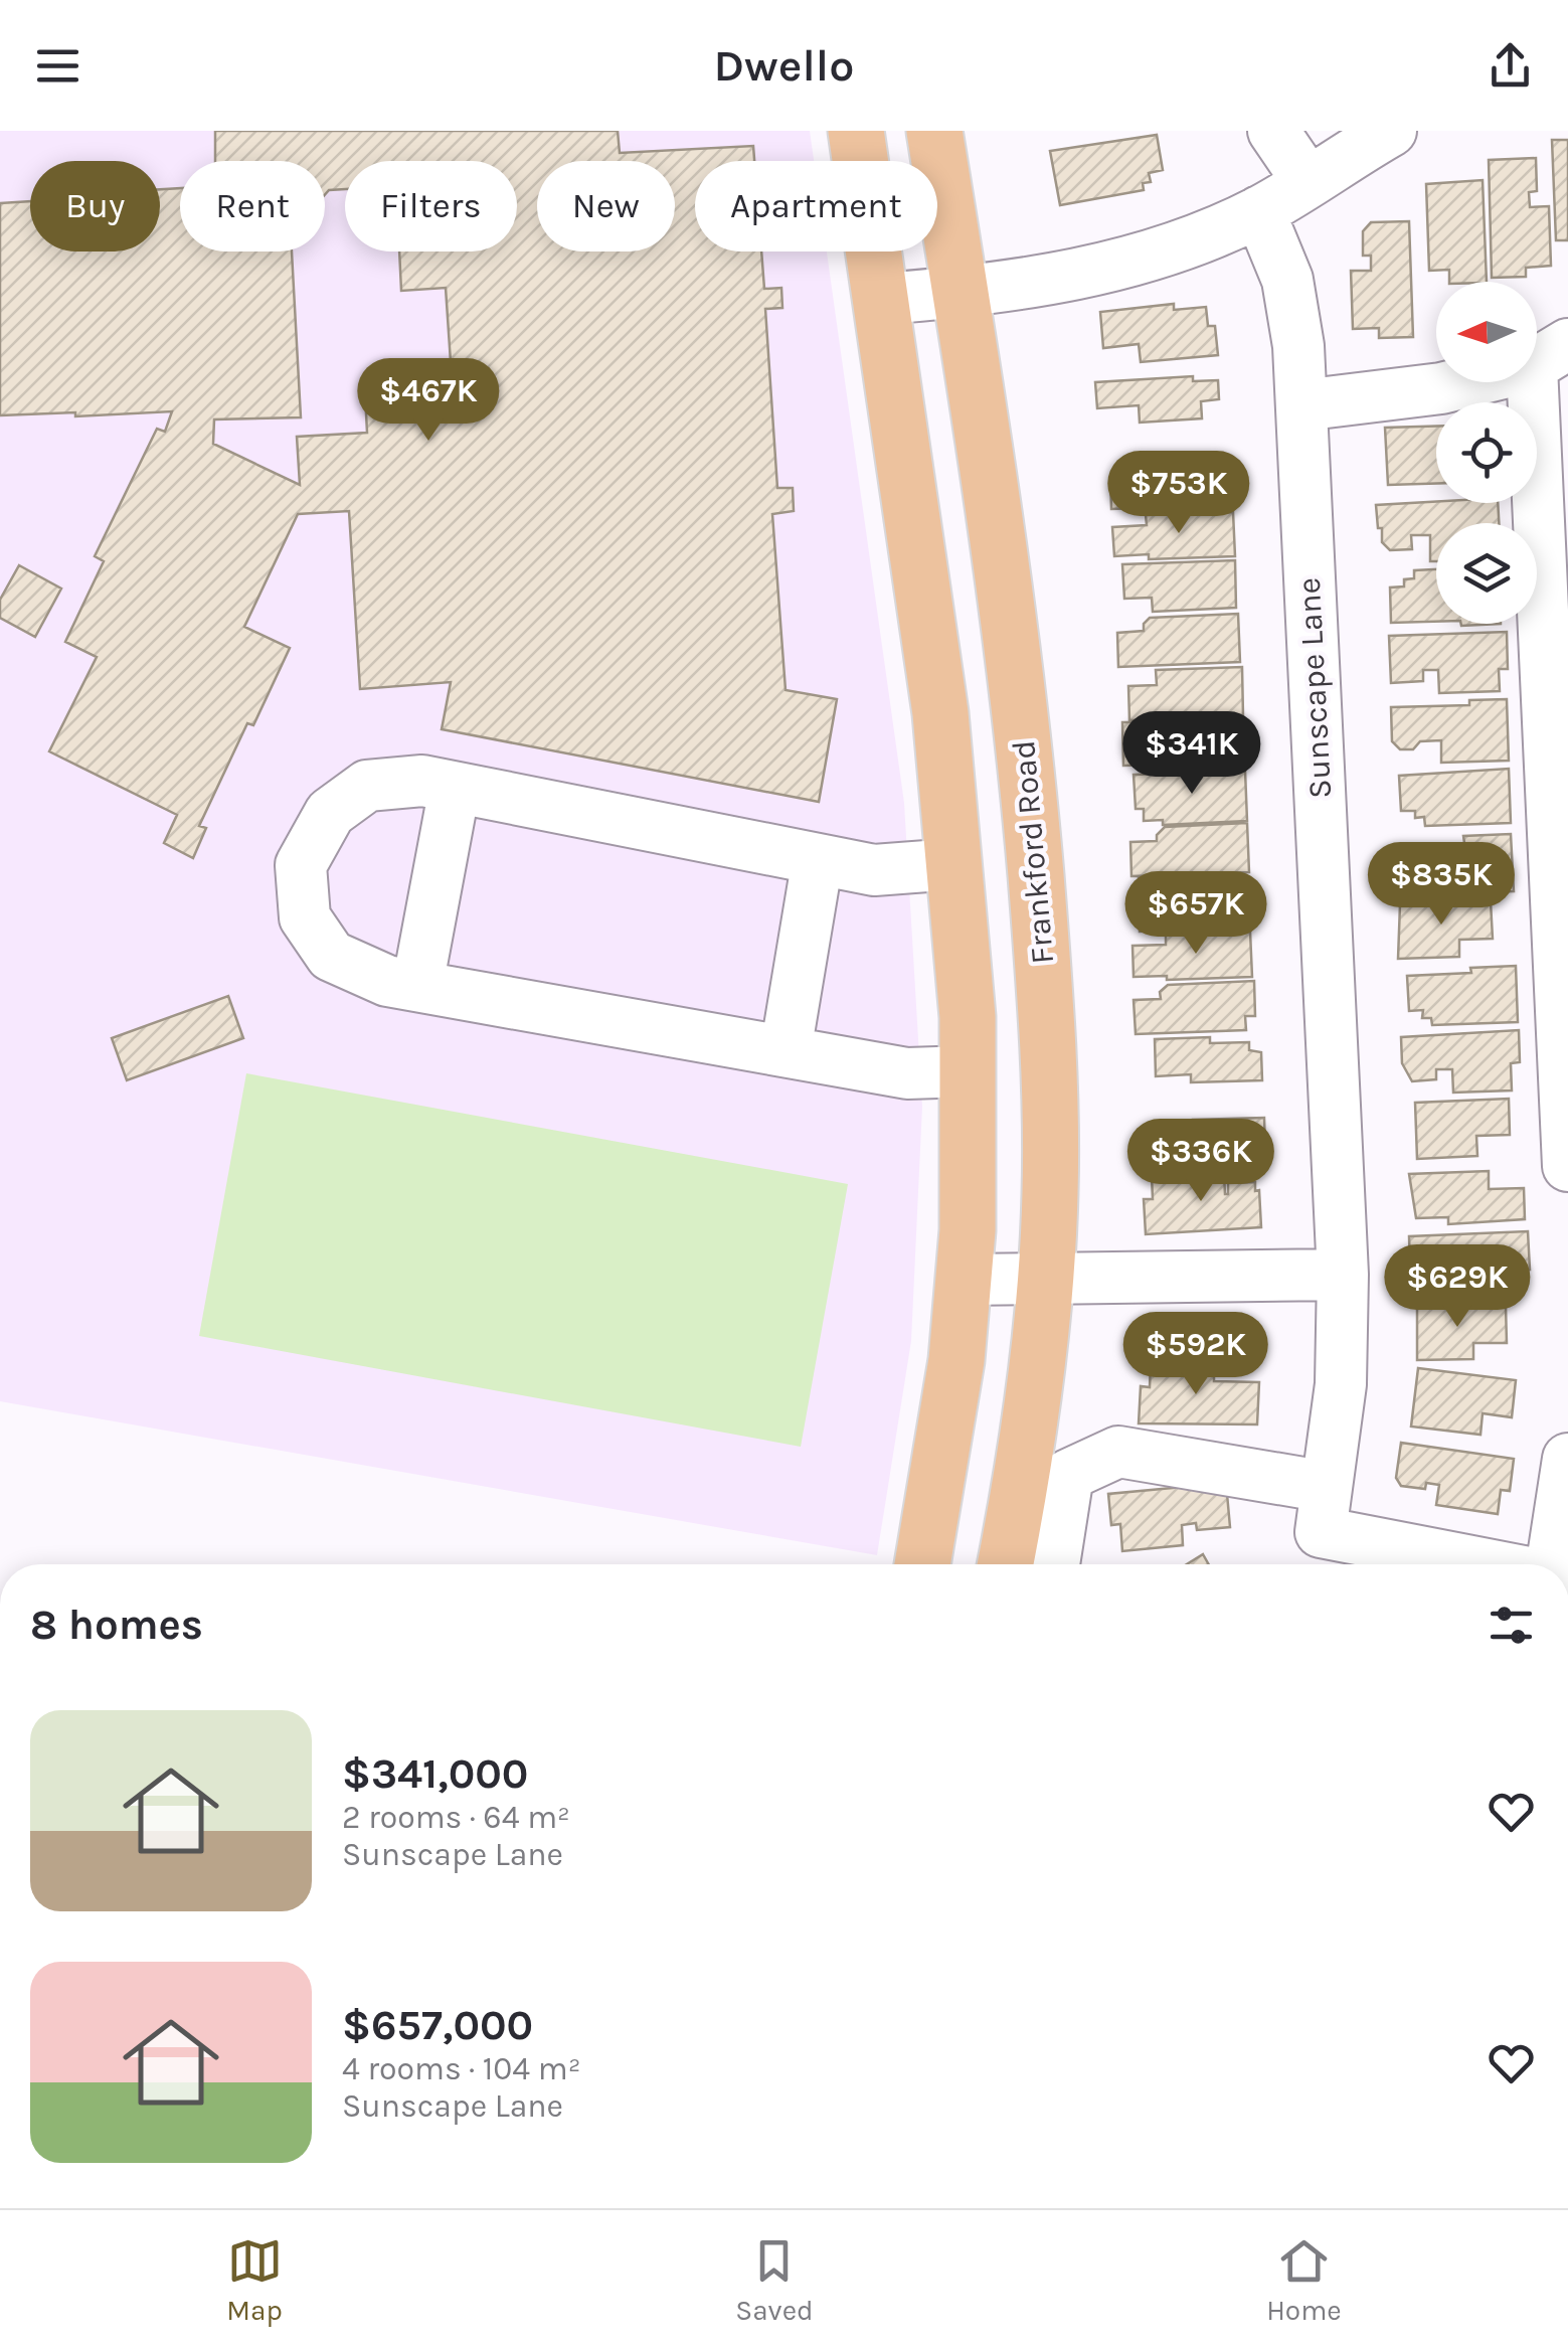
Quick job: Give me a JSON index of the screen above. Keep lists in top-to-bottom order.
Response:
{
  "streets": {
    "main road": ["Frankford Road"],
    "street": ["Sunscape Lane"]
  },
  "north": "left",
  "page": {
    "header": "Dwello",
    "chip": [
      "Buy",
      "Rent",
      "Filters",
      "New",
      "Apartment"
    ],
    "price": [
      "$467K",
      "$753K",
      "$341K",
      "$835K",
      "$657K",
      "$336K",
      "$629K",
      "$592K"
    ],
    "heading": "8 homes",
    "list": [
      {
        "name": "$341,000",
        "note": "2 rooms · 64 m² · Sunscape Lane"
      },
      {
        "name": "$657,000",
        "note": "4 rooms · 104 m² · Sunscape Lane"
      }
    ],
    "tabs": ["Map", "Saved", "Home"]
  }
}
